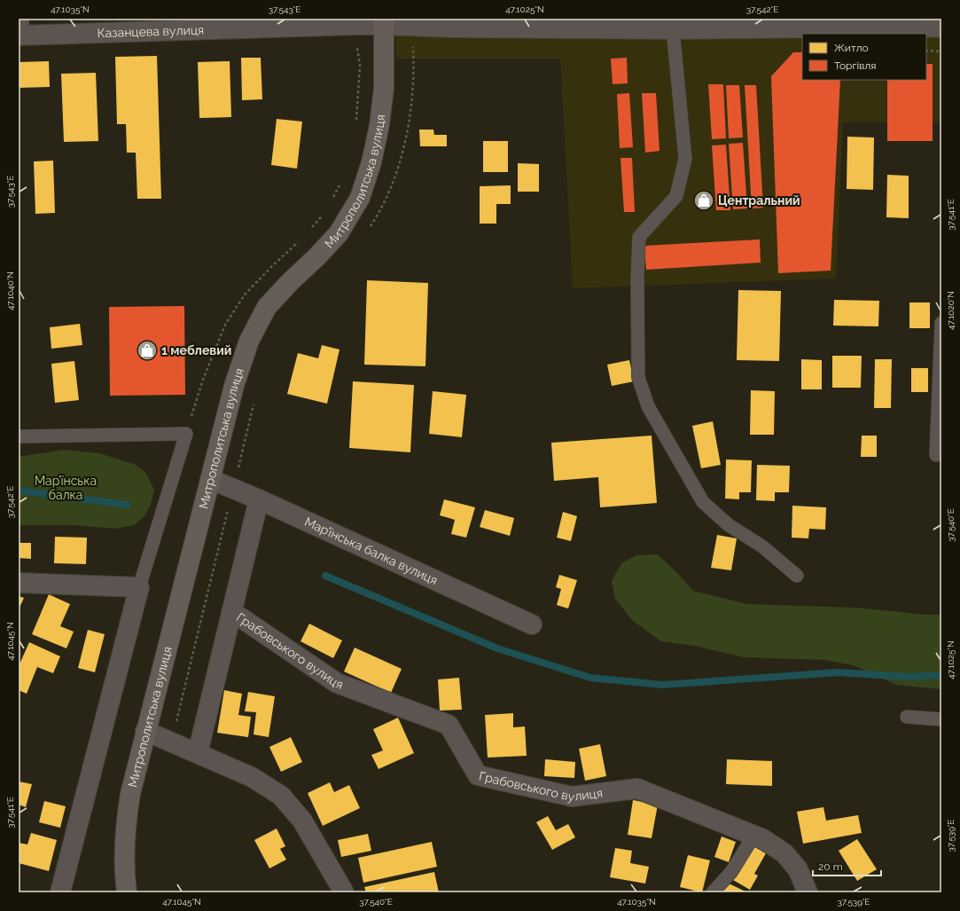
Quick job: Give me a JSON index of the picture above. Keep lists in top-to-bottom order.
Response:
{
  "streets": {
    "main road": ["Митрополитська вулиця"],
    "street": ["Казанцева вулиця", "Мар’їнська балка вулиця", "Грабовського вулиця"]
  },
  "crossings": [
    ["Казанцева вулиця", "Митрополитська вулиця"],
    ["Митрополитська вулиця", "Мар’їнська балка вулиця"],
    ["Мар’їнська балка вулиця", "Грабовського вулиця"]
  ],
  "parks": ["Мар’їнська балка"],
  "places": {
    "shop": ["Центральний", "1 меблевий"]
  },
  "legend": ["Житло", "Торгівля"],
  "scale_bar": "20 m",
  "coordinates": [
    "47.1035°N",
    "37.543°E",
    "47.1025°N",
    "37.542°E",
    "37.541°E",
    "47.1040°N",
    "47.1020°N",
    "37.540°E",
    "47.1045°N",
    "37.539°E"
  ]
}
